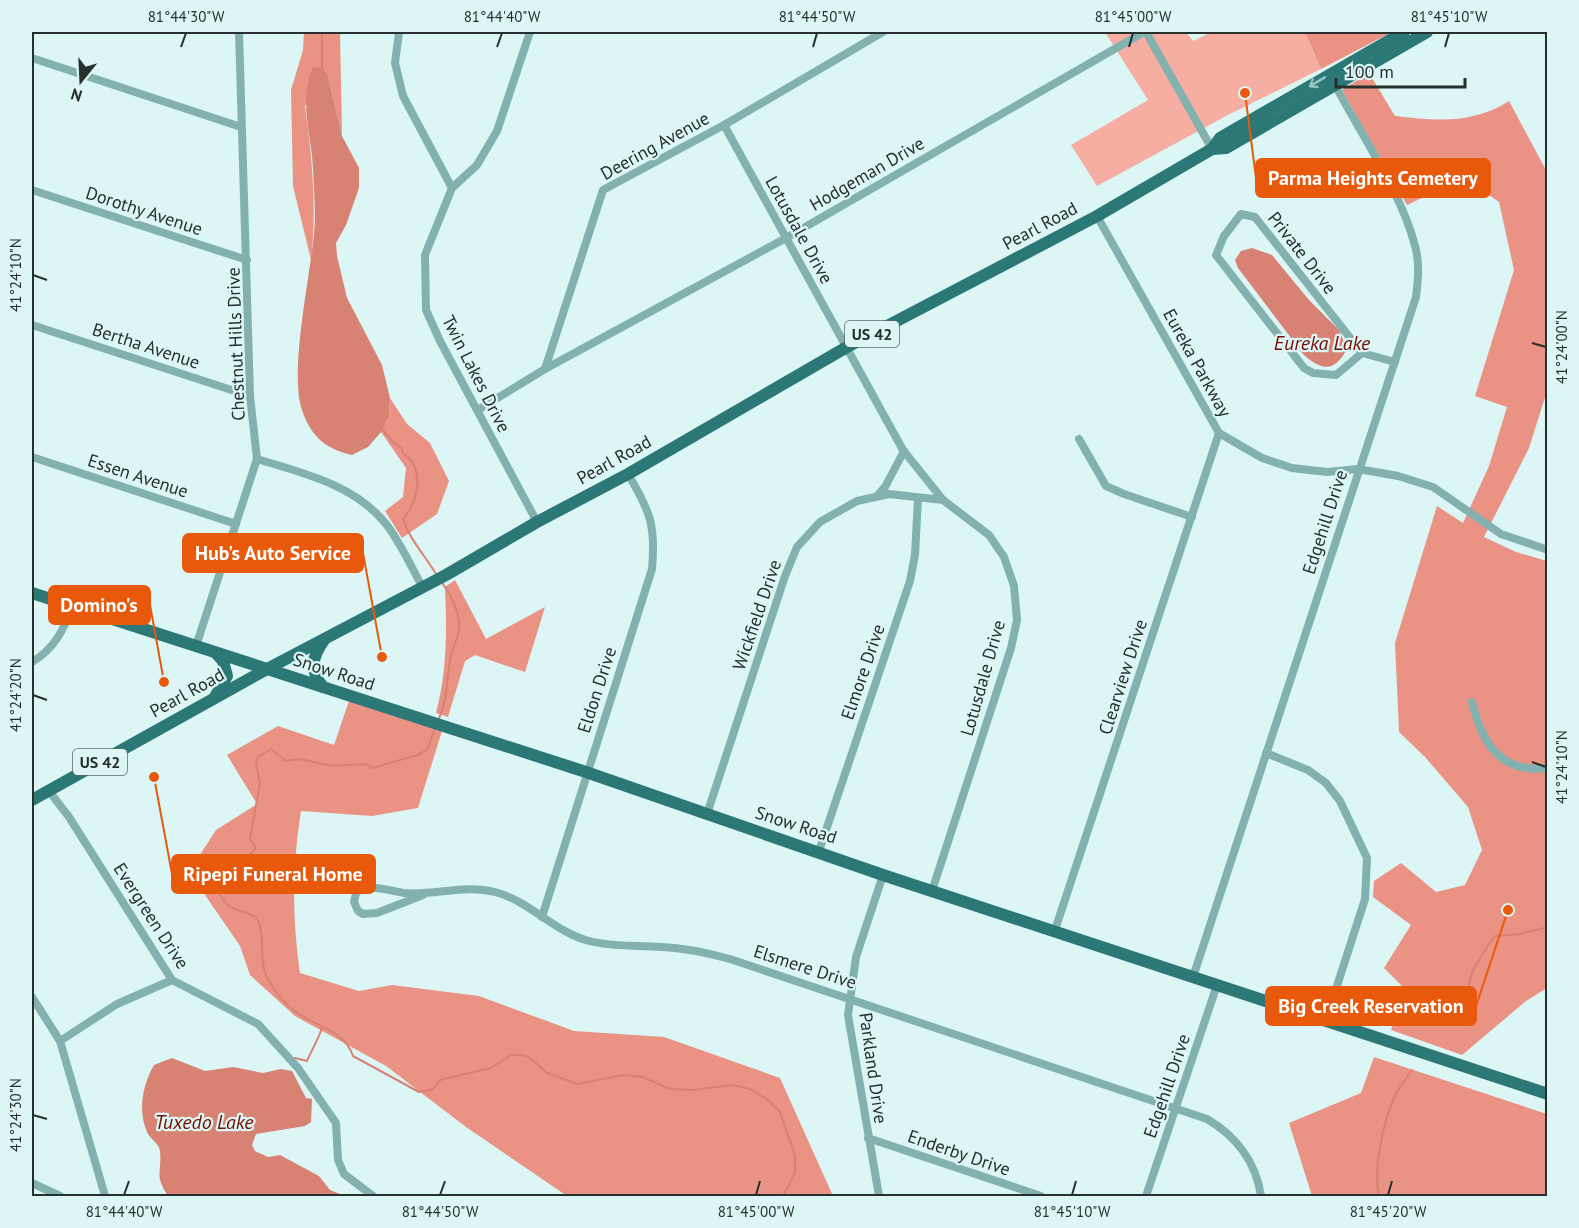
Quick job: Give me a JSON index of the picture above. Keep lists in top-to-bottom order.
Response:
{
  "streets": {
    "main road": ["Pearl Road", "US 42", "Snow Road"],
    "street": [
      "Deering Avenue",
      "Hodgeman Drive",
      "Dorothy Avenue",
      "Lotusdale Drive",
      "Private Drive",
      "Chestnut Hills Drive",
      "Bertha Avenue",
      "Eureka Parkway",
      "Twin Lakes Drive",
      "Essen Avenue",
      "Edgehill Drive",
      "Wickfield Drive",
      "Elmore Drive",
      "Clearview Drive",
      "Eldon Drive",
      "Evergreen Drive",
      "Elsmere Drive",
      "Parkland Drive",
      "Enderby Drive"
    ]
  },
  "crossings": [
    ["Deering Avenue", "Hodgeman Drive"],
    ["Deering Avenue", "Lotusdale Drive"],
    ["Hodgeman Drive", "Lotusdale Drive"],
    ["Hodgeman Drive", "Twin Lakes Drive"],
    ["Dorothy Avenue", "Chestnut Hills Drive"],
    ["Pearl Road", "Lotusdale Drive"],
    ["Pearl Road", "Eureka Parkway"],
    ["Pearl Road", "Twin Lakes Drive"],
    ["Pearl Road", "Edgehill Drive"],
    ["Pearl Road", "Snow Road"],
    ["Pearl Road", "Eldon Drive"],
    ["Pearl Road", "Evergreen Drive"],
    ["Lotusdale Drive", "Wickfield Drive"],
    ["Lotusdale Drive", "Snow Road"],
    ["Chestnut Hills Drive", "Bertha Avenue"],
    ["Chestnut Hills Drive", "Essen Avenue"],
    ["Chestnut Hills Drive", "Snow Road"],
    ["Eureka Parkway", "Edgehill Drive"],
    ["Eureka Parkway", "Clearview Drive"],
    ["Edgehill Drive", "Snow Road"],
    ["Edgehill Drive", "Elsmere Drive"],
    ["Wickfield Drive", "Snow Road"],
    ["Wickfield Drive", "Elmore Drive"],
    ["Snow Road", "Elmore Drive"],
    ["Snow Road", "Clearview Drive"],
    ["Snow Road", "Eldon Drive"],
    ["Snow Road", "Parkland Drive"],
    ["Eldon Drive", "Elsmere Drive"],
    ["Elsmere Drive", "Parkland Drive"],
    ["Parkland Drive", "Enderby Drive"]
  ],
  "water": ["Eureka Lake", "Tuxedo Lake"],
  "places": [
    "Parma Heights Cemetery",
    "Hub's Auto Service",
    "Domino's",
    "Ripepi Funeral Home",
    "Big Creek Reservation"
  ],
  "scale_bar": "100 m",
  "north": "bottom",
  "coordinates": [
    "81°44'30\"W",
    "81°44'40\"W",
    "81°44'50\"W",
    "81°45'00\"W",
    "81°45'10\"W",
    "41°24'10\"N",
    "41°24'00\"N",
    "41°24'20\"N",
    "41°24'30\"N",
    "81°45'20\"W"
  ]
}
